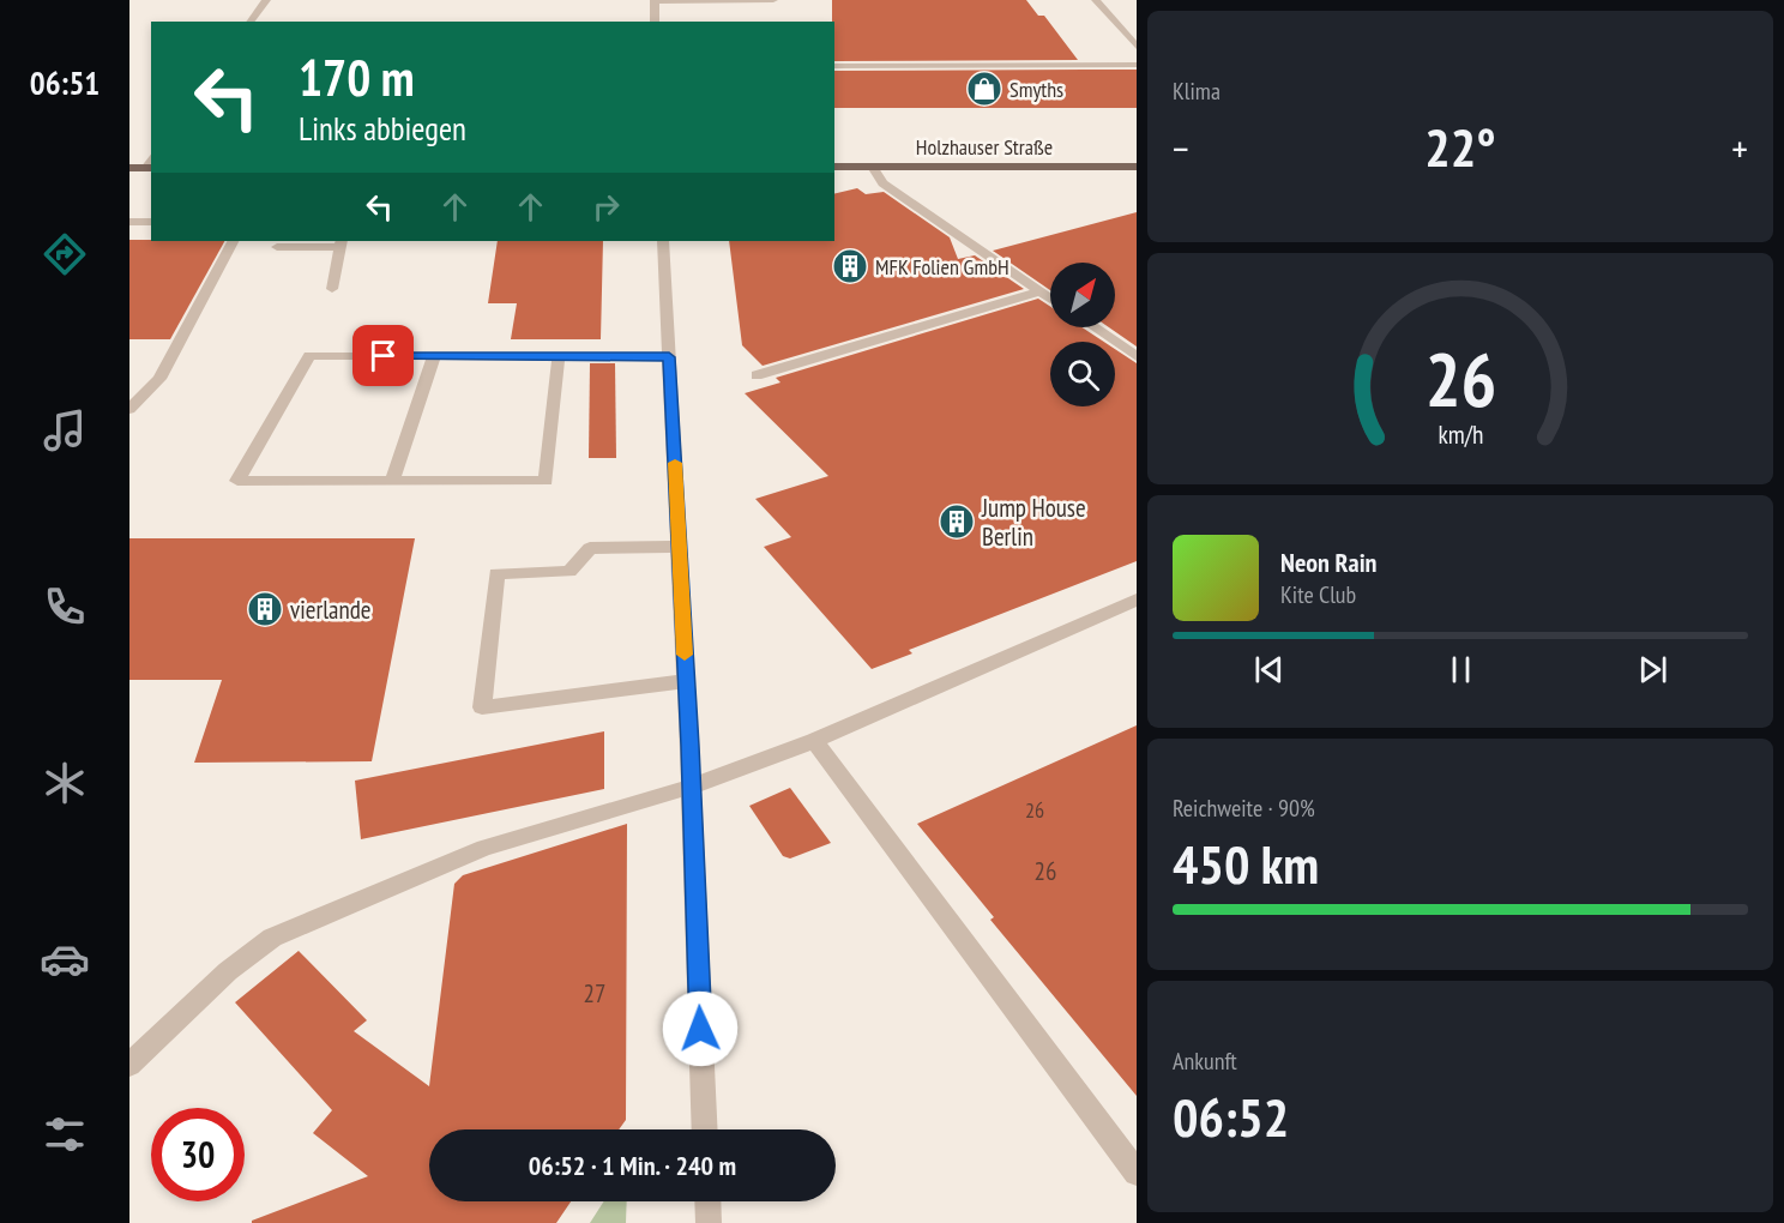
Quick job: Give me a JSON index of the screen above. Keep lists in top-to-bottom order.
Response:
{
  "streets": {
    "main road": ["Holzhauser Straße"]
  },
  "places": {
    "shop": ["Smyths"],
    "building": ["MFK Folien GmbH", "Jump House Berlin", "vierlande"]
  },
  "house_numbers": ["26", "26", "27"],
  "north": "top right",
  "page": {
    "tabs": "06:51",
    "tile": [
      "Klima",
      ["Reichweite · 90%", "450 km"],
      ["Ankunft", "06:52"]
    ],
    "turn": ["170 m", "Links abbiegen"],
    "heat": ["−", "22°", "+"],
    "song": ["Neon Rain", "Kite Club"],
    "limit": "30",
    "trip": "06:52 · 1 Min. · 240 m",
    "gauge": ["26", "km/h"]
  }
}
